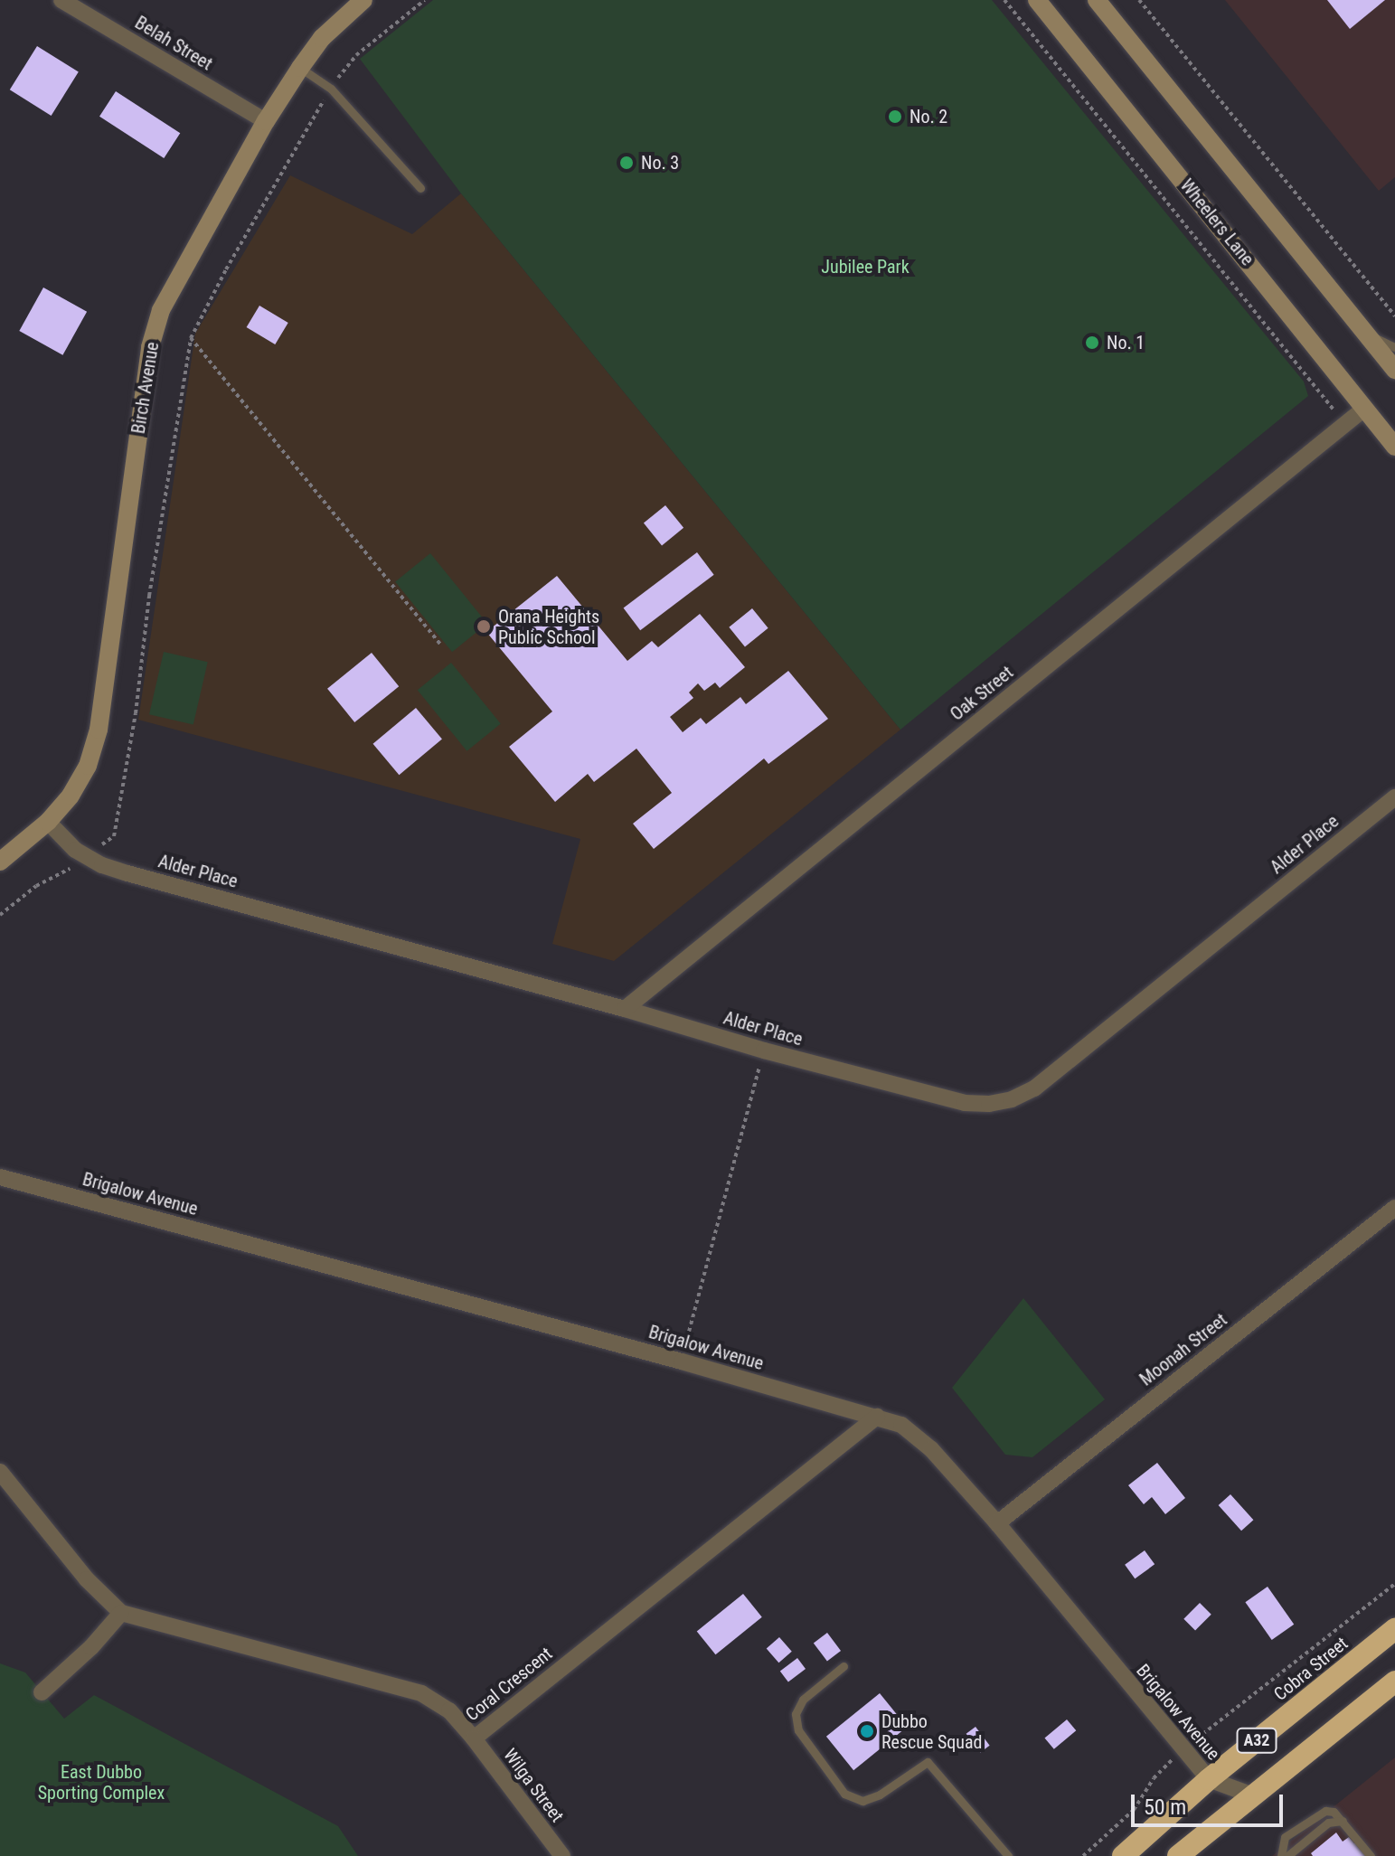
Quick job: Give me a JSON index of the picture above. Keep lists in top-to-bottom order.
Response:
{
  "streets": {
    "highway": ["Cobra Street", "A32"],
    "main road": ["Wheelers Lane", "Birch Avenue"],
    "street": [
      "Belah Street",
      "Oak Street",
      "Alder Place",
      "Brigalow Avenue",
      "Moonah Street",
      "Coral Crescent",
      "Wilga Street"
    ]
  },
  "crossings": [
    ["Belah Street", "Birch Avenue"],
    ["Wheelers Lane", "Oak Street"],
    ["Birch Avenue", "Alder Place"],
    ["Oak Street", "Alder Place"],
    ["Brigalow Avenue", "Moonah Street"],
    ["Brigalow Avenue", "Cobra Street"],
    ["Brigalow Avenue", "Coral Crescent"],
    ["Brigalow Avenue", "A32"],
    ["Coral Crescent", "Wilga Street"]
  ],
  "parks": ["Jubilee Park", "East Dubbo Sporting Complex"],
  "places": [
    "No. 2",
    "No. 3",
    "No. 1",
    "Orana Heights Public School",
    "Dubbo Rescue Squad"
  ],
  "scale_bar": "50 m"
}
